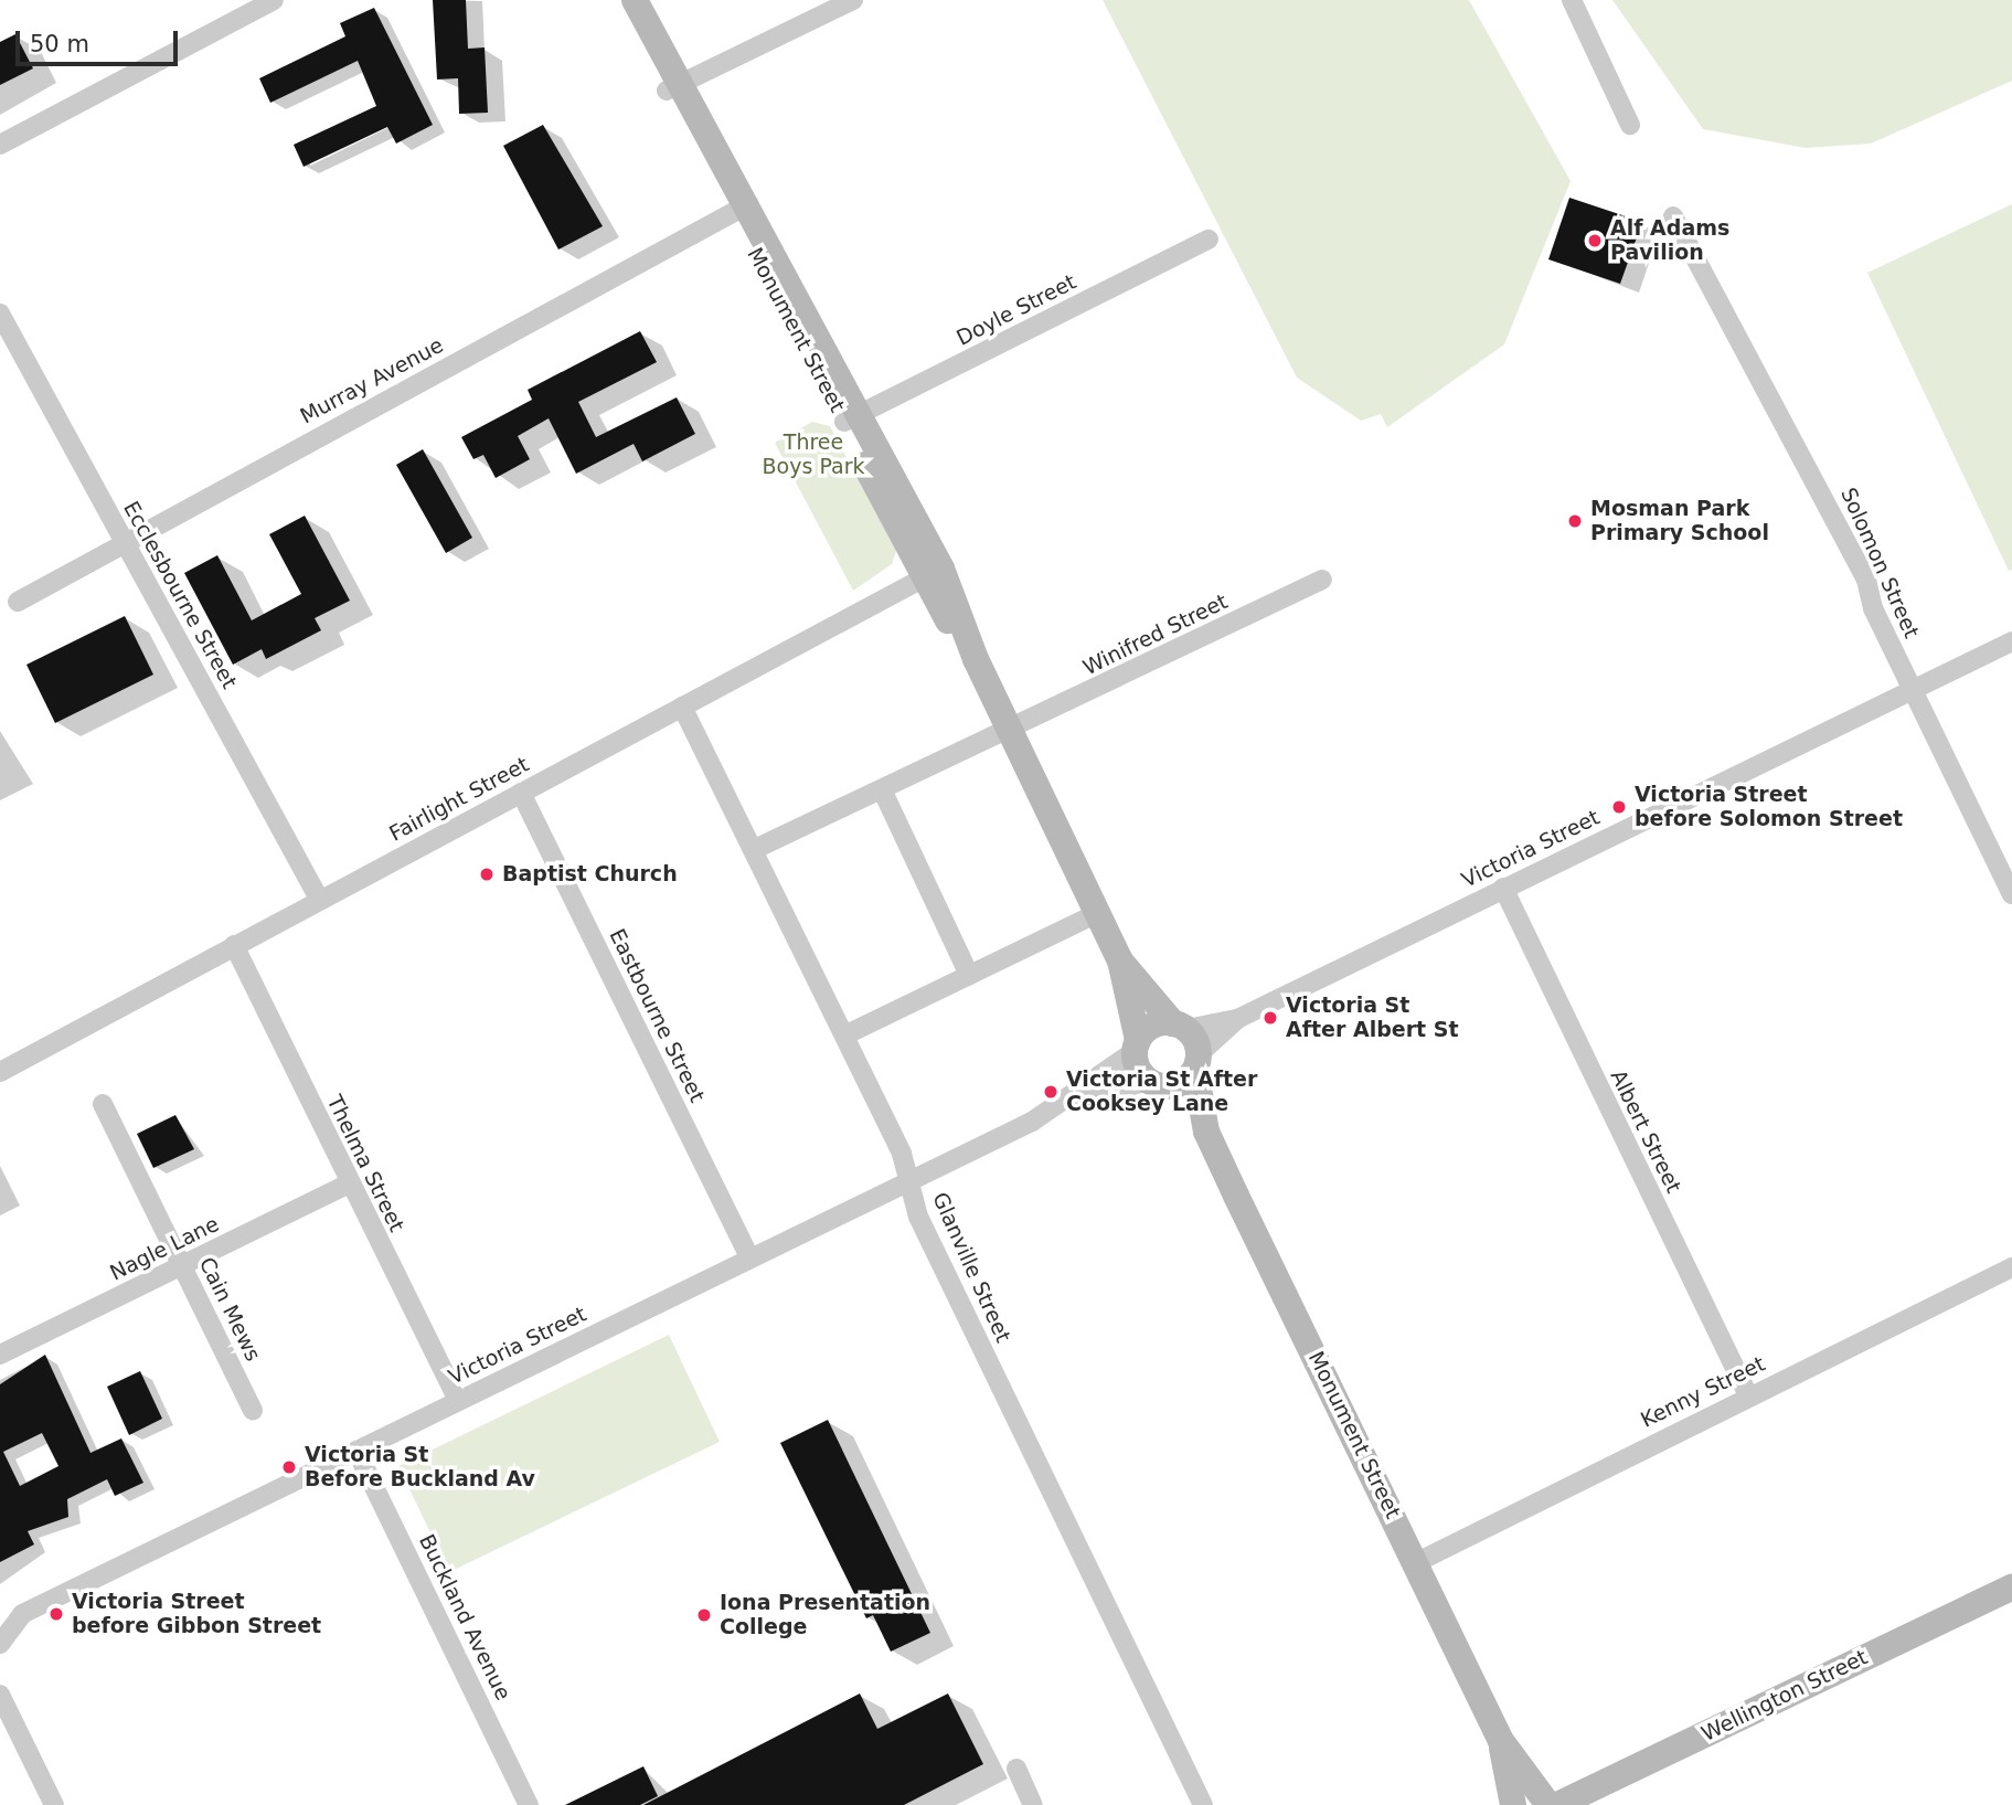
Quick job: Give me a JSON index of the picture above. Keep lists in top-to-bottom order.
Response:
{
  "streets": {
    "street": [
      "Doyle Street",
      "Monument Street",
      "Murray Avenue",
      "Solomon Street",
      "Ecclesbourne Street",
      "Winifred Street",
      "Fairlight Street",
      "Victoria Street",
      "Eastbourne Street",
      "Albert Street",
      "Thelma Street",
      "Nagle Lane",
      "Glanville Street",
      "Cain Mews",
      "Kenny Street",
      "Buckland Avenue",
      "Wellington Street"
    ]
  },
  "crossings": [
    ["Doyle Street", "Monument Street"],
    ["Monument Street", "Murray Avenue"],
    ["Monument Street", "Winifred Street"],
    ["Monument Street", "Fairlight Street"],
    ["Monument Street", "Victoria Street"],
    ["Monument Street", "Kenny Street"],
    ["Murray Avenue", "Ecclesbourne Street"],
    ["Solomon Street", "Victoria Street"],
    ["Ecclesbourne Street", "Fairlight Street"],
    ["Winifred Street", "Glanville Street"],
    ["Fairlight Street", "Eastbourne Street"],
    ["Fairlight Street", "Thelma Street"],
    ["Fairlight Street", "Glanville Street"],
    ["Victoria Street", "Eastbourne Street"],
    ["Victoria Street", "Albert Street"],
    ["Victoria Street", "Thelma Street"],
    ["Victoria Street", "Glanville Street"],
    ["Victoria Street", "Buckland Avenue"],
    ["Albert Street", "Kenny Street"],
    ["Thelma Street", "Nagle Lane"],
    ["Nagle Lane", "Cain Mews"]
  ],
  "parks": ["Three Boys Park"],
  "places": [
    "Alf Adams Pavilion",
    "Mosman Park Primary School",
    "Victoria Street before Solomon Street",
    "Baptist Church",
    "Victoria St After Albert St",
    "Victoria St After Cooksey Lane",
    "Victoria St Before Buckland Av",
    "Victoria Street before Gibbon Street",
    "Iona Presentation College"
  ],
  "scale_bar": "50 m"
}
